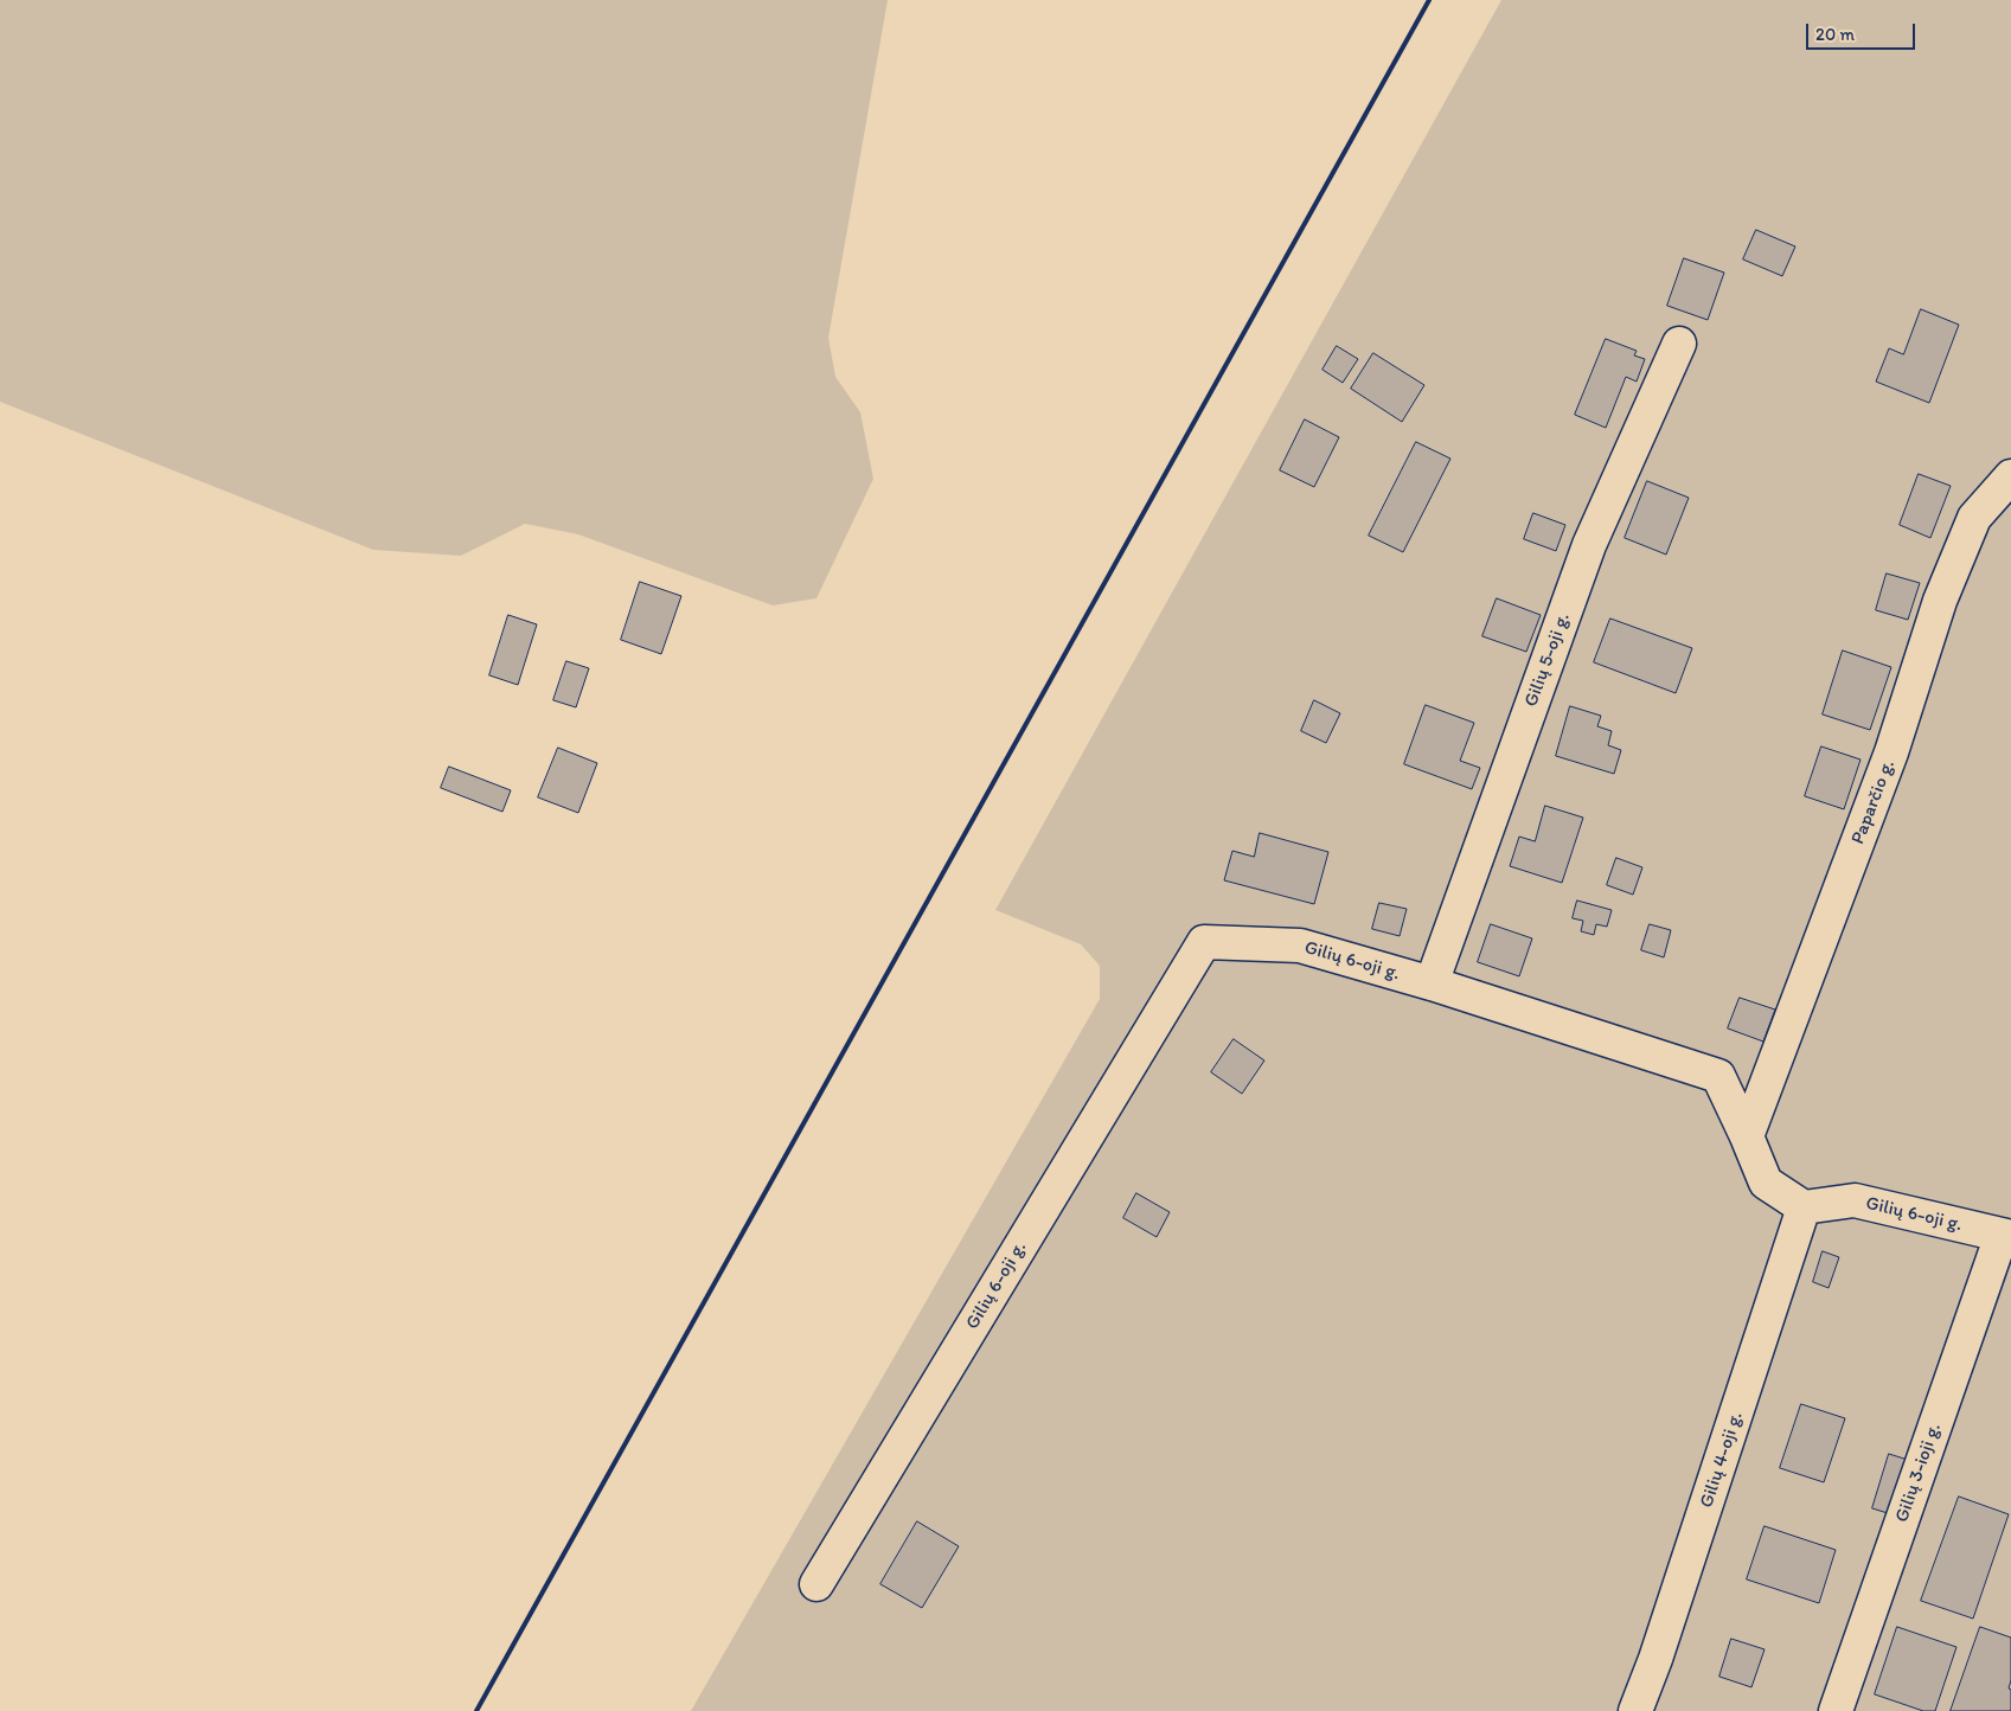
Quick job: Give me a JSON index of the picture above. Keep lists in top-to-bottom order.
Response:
{
  "streets": {
    "street": [
      "Gilių 5-oji g.",
      "Paparčio g.",
      "Gilių 6-oji g.",
      "Gilių 4-oji g.",
      "Gilių 3-ioji g."
    ]
  },
  "crossings": [
    ["Gilių 5-oji g.", "Gilių 6-oji g."],
    ["Paparčio g.", "Gilių 6-oji g."],
    ["Gilių 6-oji g.", "Gilių 4-oji g."],
    ["Gilių 6-oji g.", "Gilių 3-ioji g."]
  ],
  "scale_bar": "20 m"
}
